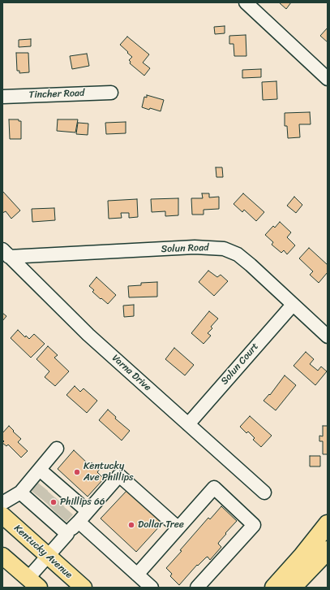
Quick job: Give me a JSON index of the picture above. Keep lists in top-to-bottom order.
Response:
{
  "streets": {
    "main road": ["Kentucky Avenue"],
    "street": [
      "Tincher Road",
      "Solun Road",
      "Solun Court",
      "Varna Drive"
    ]
  },
  "crossings": [
    ["Solun Road", "Solun Court"],
    ["Solun Road", "Varna Drive"],
    ["Solun Court", "Varna Drive"]
  ],
  "places": ["Kentucky Ave Phillips", "Phillips 66", "Dollar Tree"]
}
